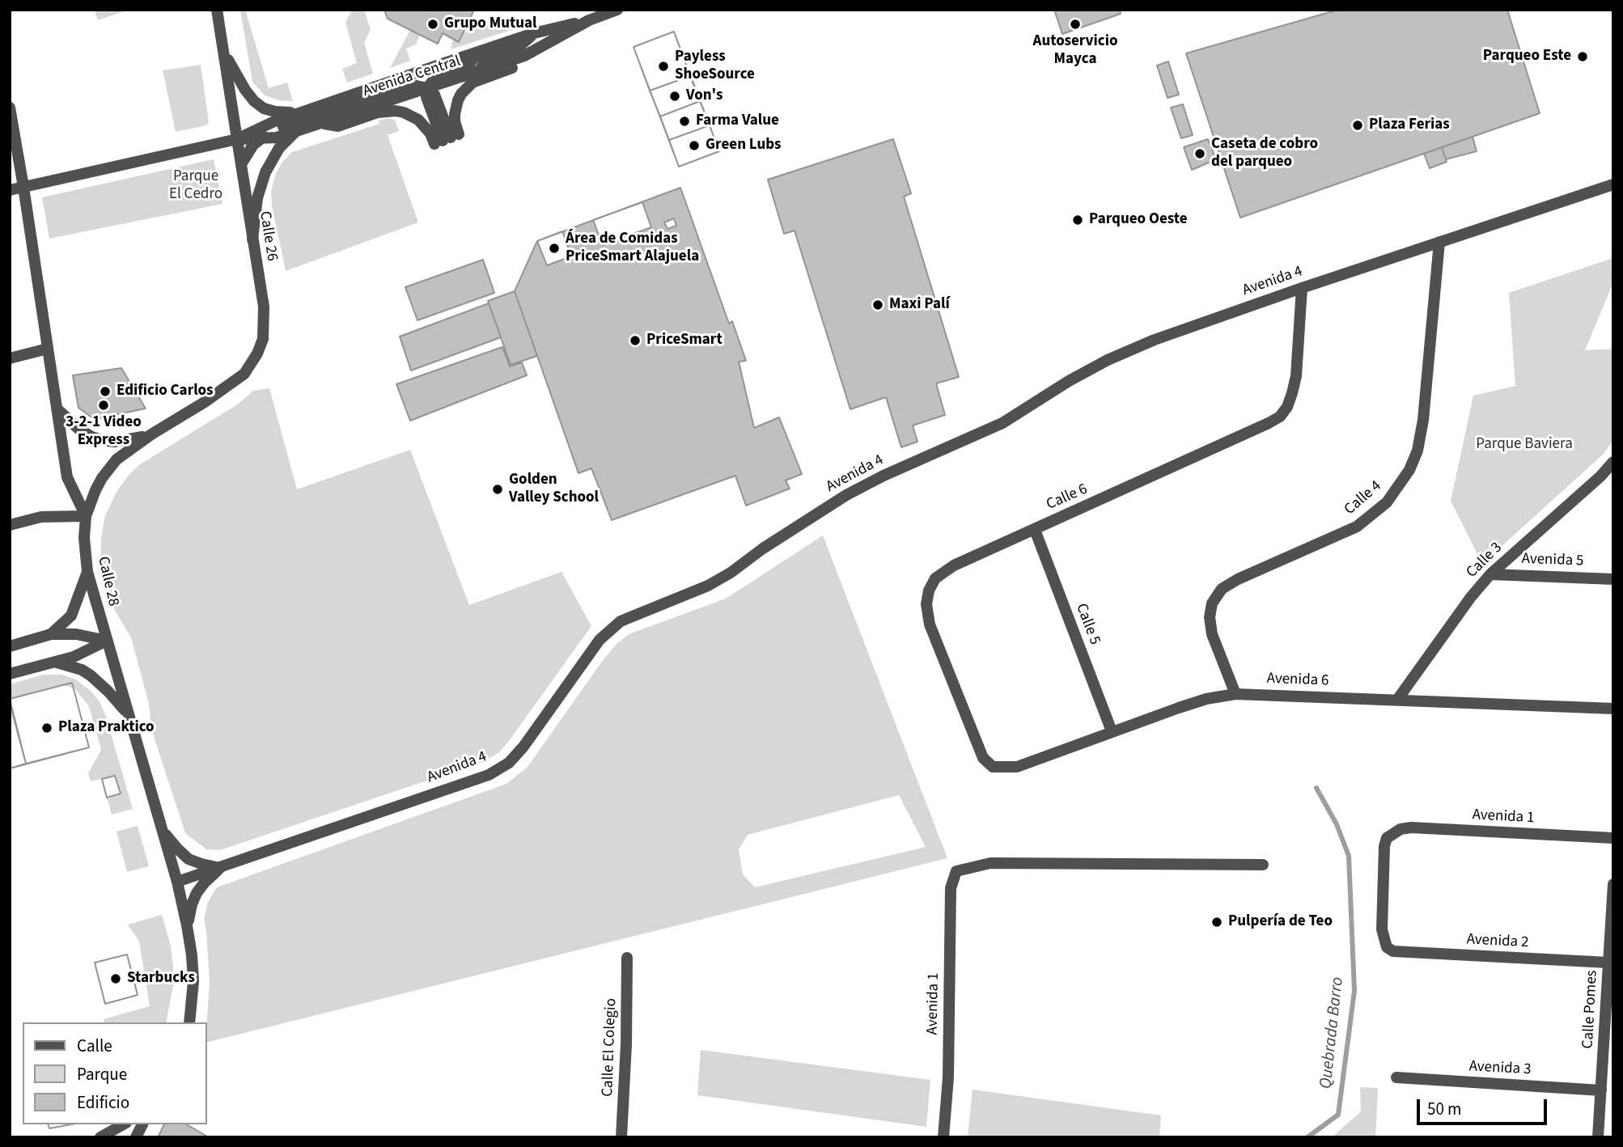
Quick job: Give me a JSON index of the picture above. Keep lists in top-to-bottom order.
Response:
{
  "streets": {
    "street": [
      "Avenida Central",
      "Calle 26",
      "Avenida 4",
      "Calle 6",
      "Calle 4",
      "Calle 3",
      "Avenida 5",
      "Calle 28",
      "Calle 5",
      "Avenida 6",
      "Avenida 1",
      "Avenida 2",
      "Calle Pomes",
      "Calle El Colegio",
      "Avenida 3"
    ]
  },
  "crossings": [
    ["Avenida Central", "Calle 26"],
    ["Avenida Central", "Calle 28"],
    ["Avenida 4", "Calle 6"],
    ["Avenida 4", "Calle 4"],
    ["Avenida 4", "Calle 28"],
    ["Calle 6", "Calle 5"],
    ["Calle 6", "Avenida 6"],
    ["Calle 4", "Avenida 6"],
    ["Calle 3", "Avenida 5"],
    ["Calle 3", "Avenida 6"],
    ["Calle 5", "Avenida 6"],
    ["Avenida 1", "Avenida 2"],
    ["Avenida 2", "Calle Pomes"],
    ["Calle Pomes", "Avenida 3"]
  ],
  "water": ["Quebrada Barro"],
  "parks": ["Parque El Cedro", "Parque Baviera"],
  "places": [
    "Grupo Mutual",
    "Autoservicio Mayca",
    "Parqueo Este",
    "Payless ShoeSource",
    "Von's",
    "Farma Value",
    "Plaza Ferias",
    "Green Lubs",
    "Caseta de cobro del parqueo",
    "Parqueo Oeste",
    "Área de Comidas PriceSmart Alajuela",
    "Maxi Palí",
    "PriceSmart",
    "Edificio Carlos",
    "3-2-1 Video Express",
    "Golden Valley School",
    "Plaza Praktico",
    "Pulpería de Teo",
    "Starbucks"
  ],
  "legend": ["Calle", "Parque", "Edificio"],
  "scale_bar": "50 m"
}
